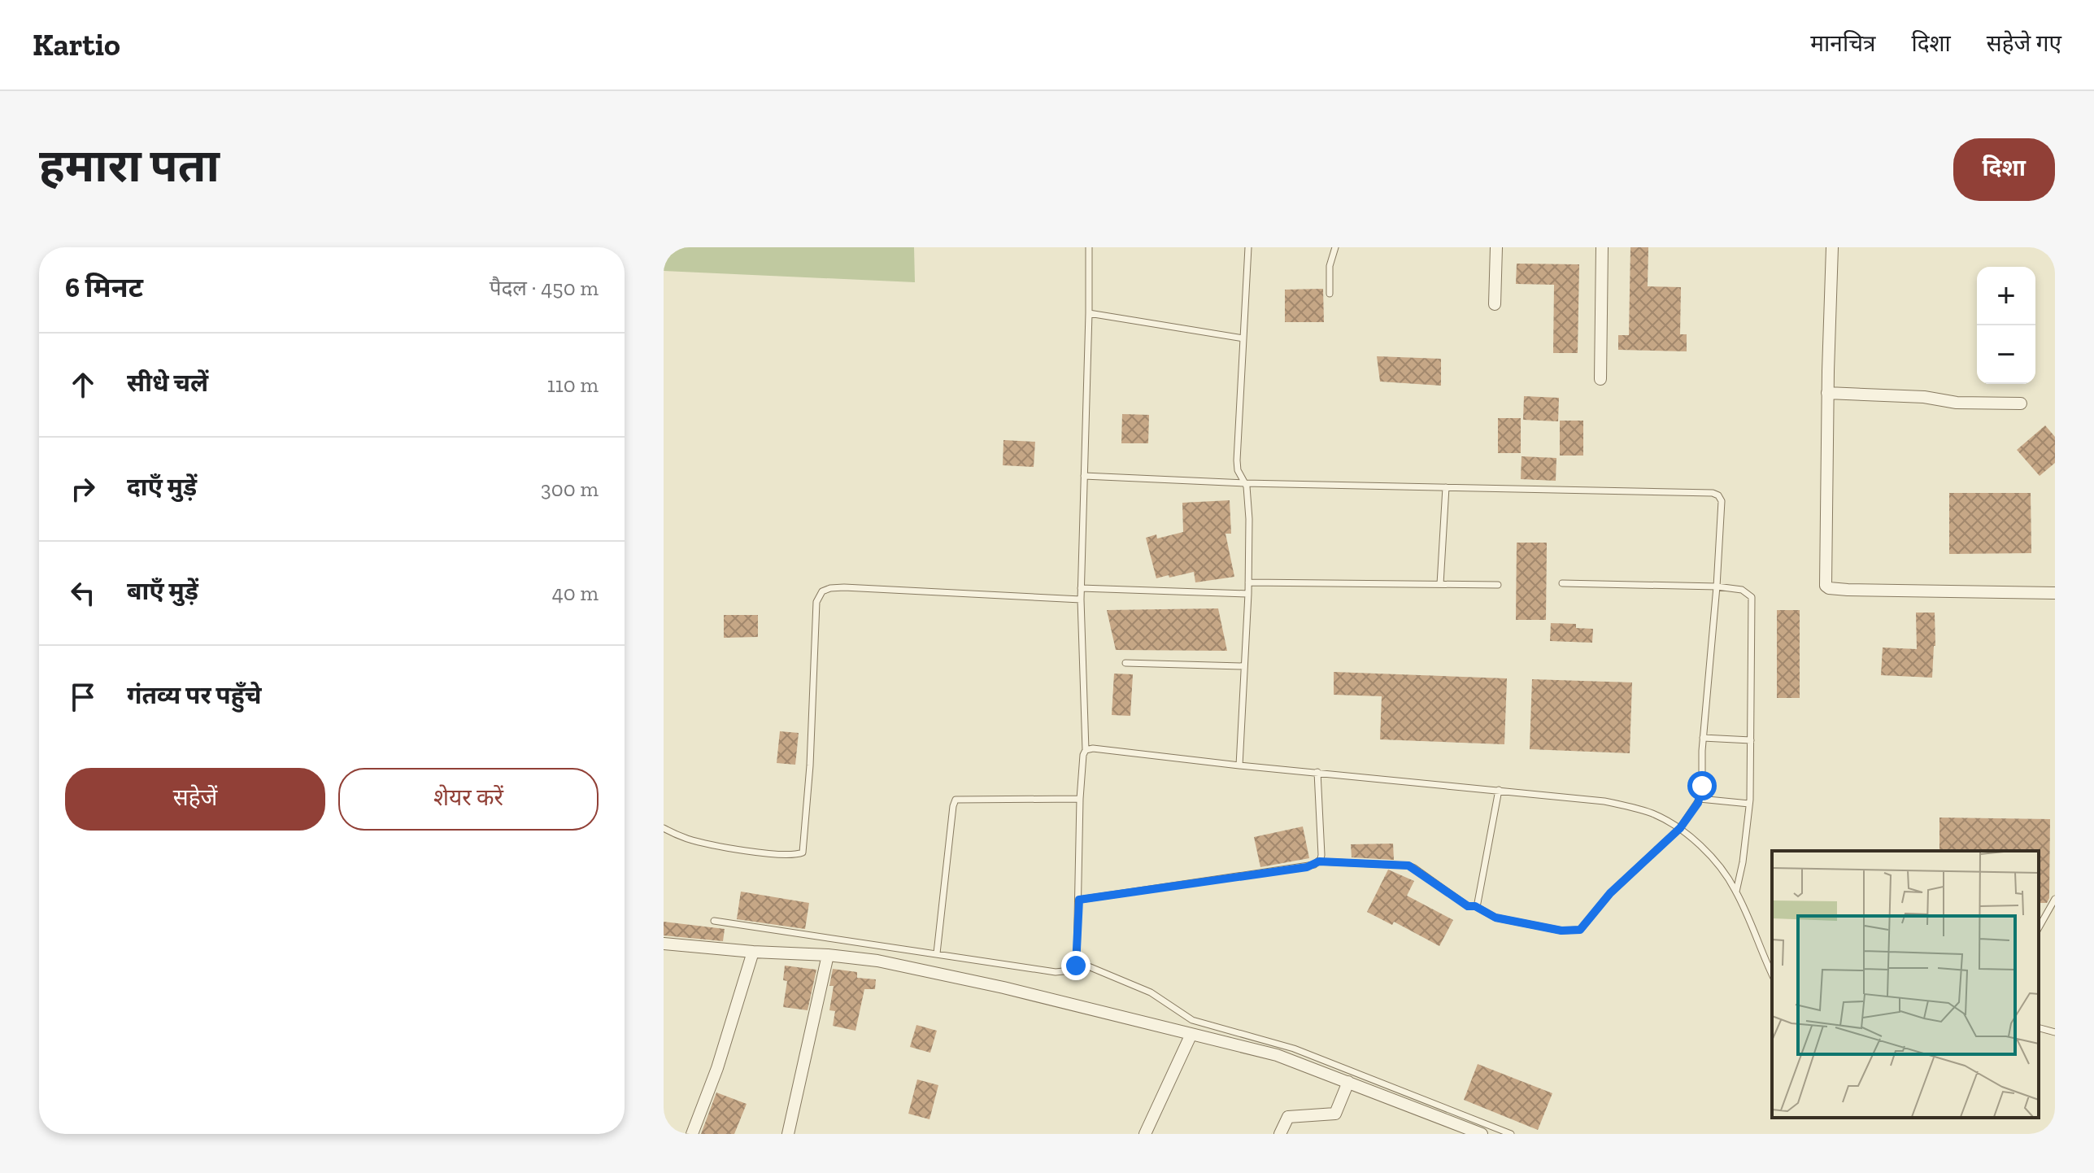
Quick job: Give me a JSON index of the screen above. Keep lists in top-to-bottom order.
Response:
{
  "page": {
    "header": "Kartio",
    "nav": ["मानचित्र", "दिशा", "सहेजे गए"],
    "title": "हमारा पता",
    "buttons": [
      "दिशा",
      ["सहेजें", "शेयर करें"]
    ],
    "heading": ["6 मिनट", "पैदल · 450 m"],
    "map_buttons": ["+", "−"],
    "list": [
      ["सीधे चलें", "110 m"],
      ["दाएँ मुड़ें", "300 m"],
      ["बाएँ मुड़ें", "40 m"],
      "गंतव्य पर पहुँचे"
    ]
  }
}
